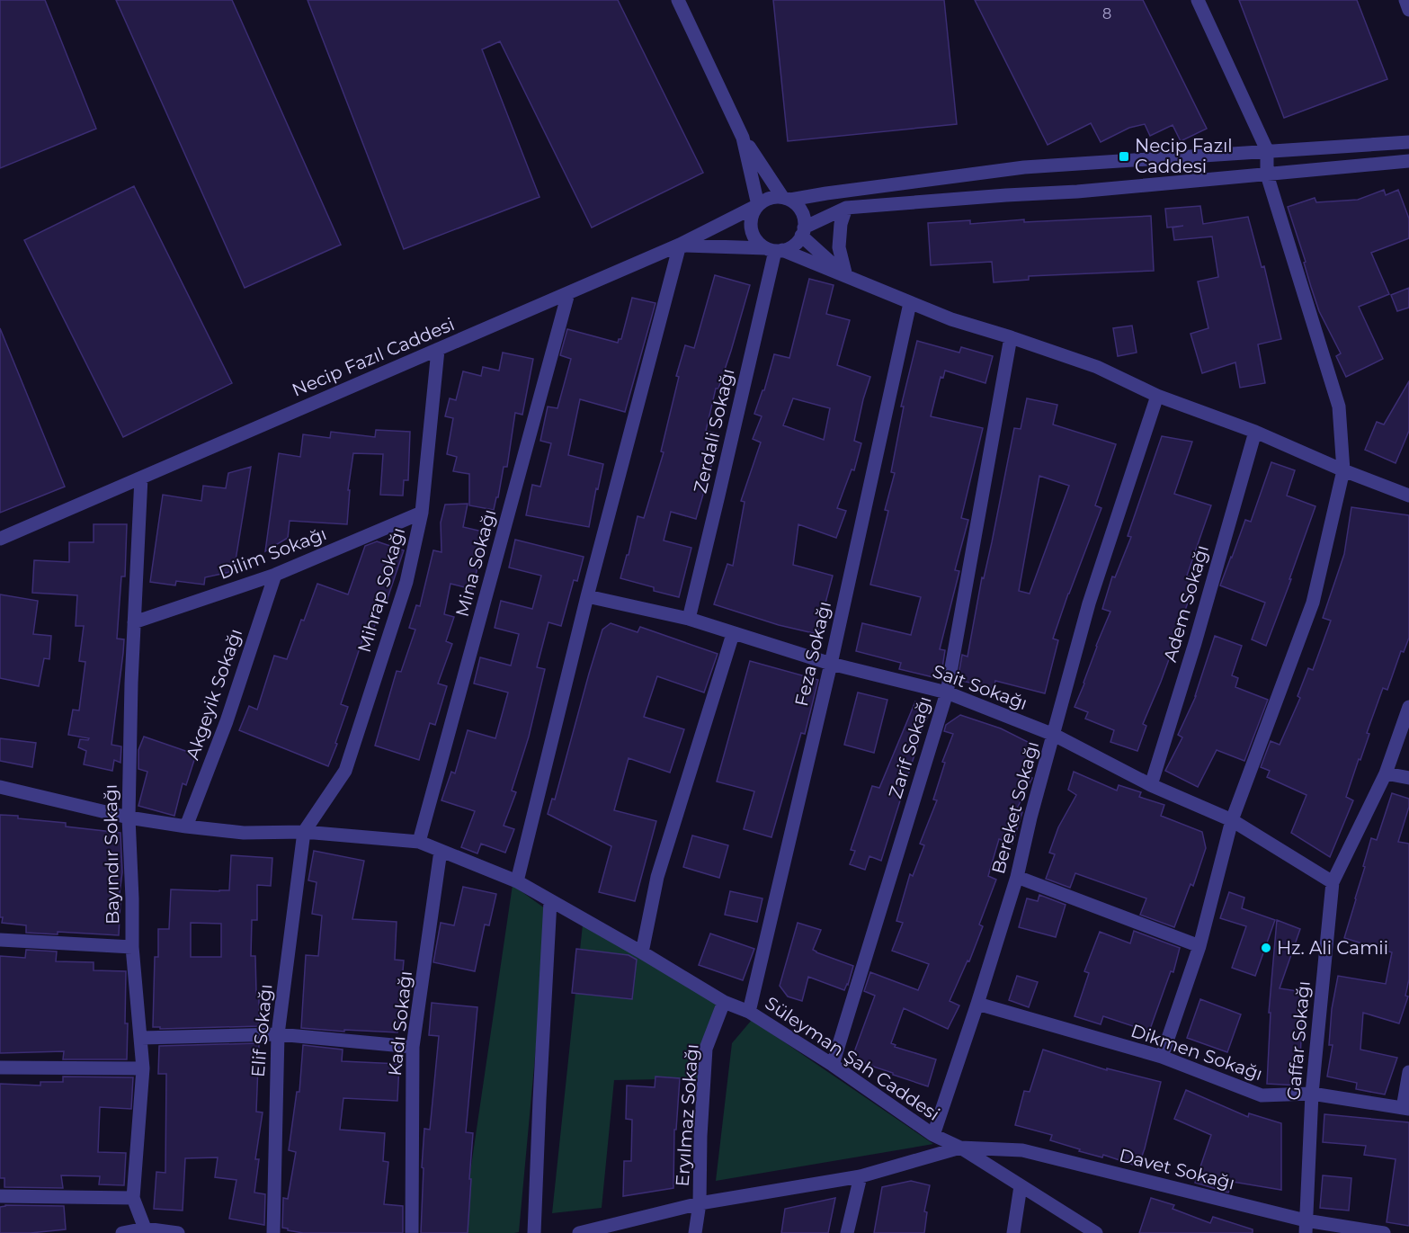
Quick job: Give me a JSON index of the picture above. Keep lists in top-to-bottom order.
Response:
{
  "streets": {
    "street": [
      "Necip Fazıl Caddesi",
      "Zerdali Sokağı",
      "Dilim Sokağı",
      "Mina Sokağı",
      "Mihrap Sokağı",
      "Adem Sokağı",
      "Feza Sokağı",
      "Sait Sokağı",
      "Akgeyik Sokağı",
      "Zarif Sokağı",
      "Bereket Sokağı",
      "Bayındır Sokağı",
      "Kadı Sokağı",
      "Elif Sokağı",
      "Gaffar Sokağı",
      "Dikmen Sokağı",
      "Süleyman Şah Caddesi",
      "Eryılmaz Sokağı",
      "Davet Sokağı"
    ]
  },
  "crossings": [
    ["Necip Fazıl Caddesi", "Zerdali Sokağı"],
    ["Necip Fazıl Caddesi", "Mina Sokağı"],
    ["Necip Fazıl Caddesi", "Mihrap Sokağı"],
    ["Necip Fazıl Caddesi", "Bayındır Sokağı"],
    ["Zerdali Sokağı", "Sait Sokağı"],
    ["Dilim Sokağı", "Mihrap Sokağı"],
    ["Dilim Sokağı", "Akgeyik Sokağı"],
    ["Dilim Sokağı", "Bayındır Sokağı"],
    ["Mihrap Sokağı", "Elif Sokağı"],
    ["Adem Sokağı", "Sait Sokağı"],
    ["Feza Sokağı", "Sait Sokağı"],
    ["Feza Sokağı", "Süleyman Şah Caddesi"],
    ["Sait Sokağı", "Zarif Sokağı"],
    ["Sait Sokağı", "Bereket Sokağı"],
    ["Sait Sokağı", "Gaffar Sokağı"],
    ["Zarif Sokağı", "Süleyman Şah Caddesi"],
    ["Bereket Sokağı", "Dikmen Sokağı"],
    ["Bereket Sokağı", "Süleyman Şah Caddesi"],
    ["Gaffar Sokağı", "Dikmen Sokağı"],
    ["Gaffar Sokağı", "Davet Sokağı"],
    ["Süleyman Şah Caddesi", "Eryılmaz Sokağı"],
    ["Süleyman Şah Caddesi", "Davet Sokağı"]
  ],
  "places": {
    "transit": ["Necip Fazıl Caddesi"],
    "other": ["Hz. Ali Camii"]
  },
  "house_numbers": ["8"]
}
